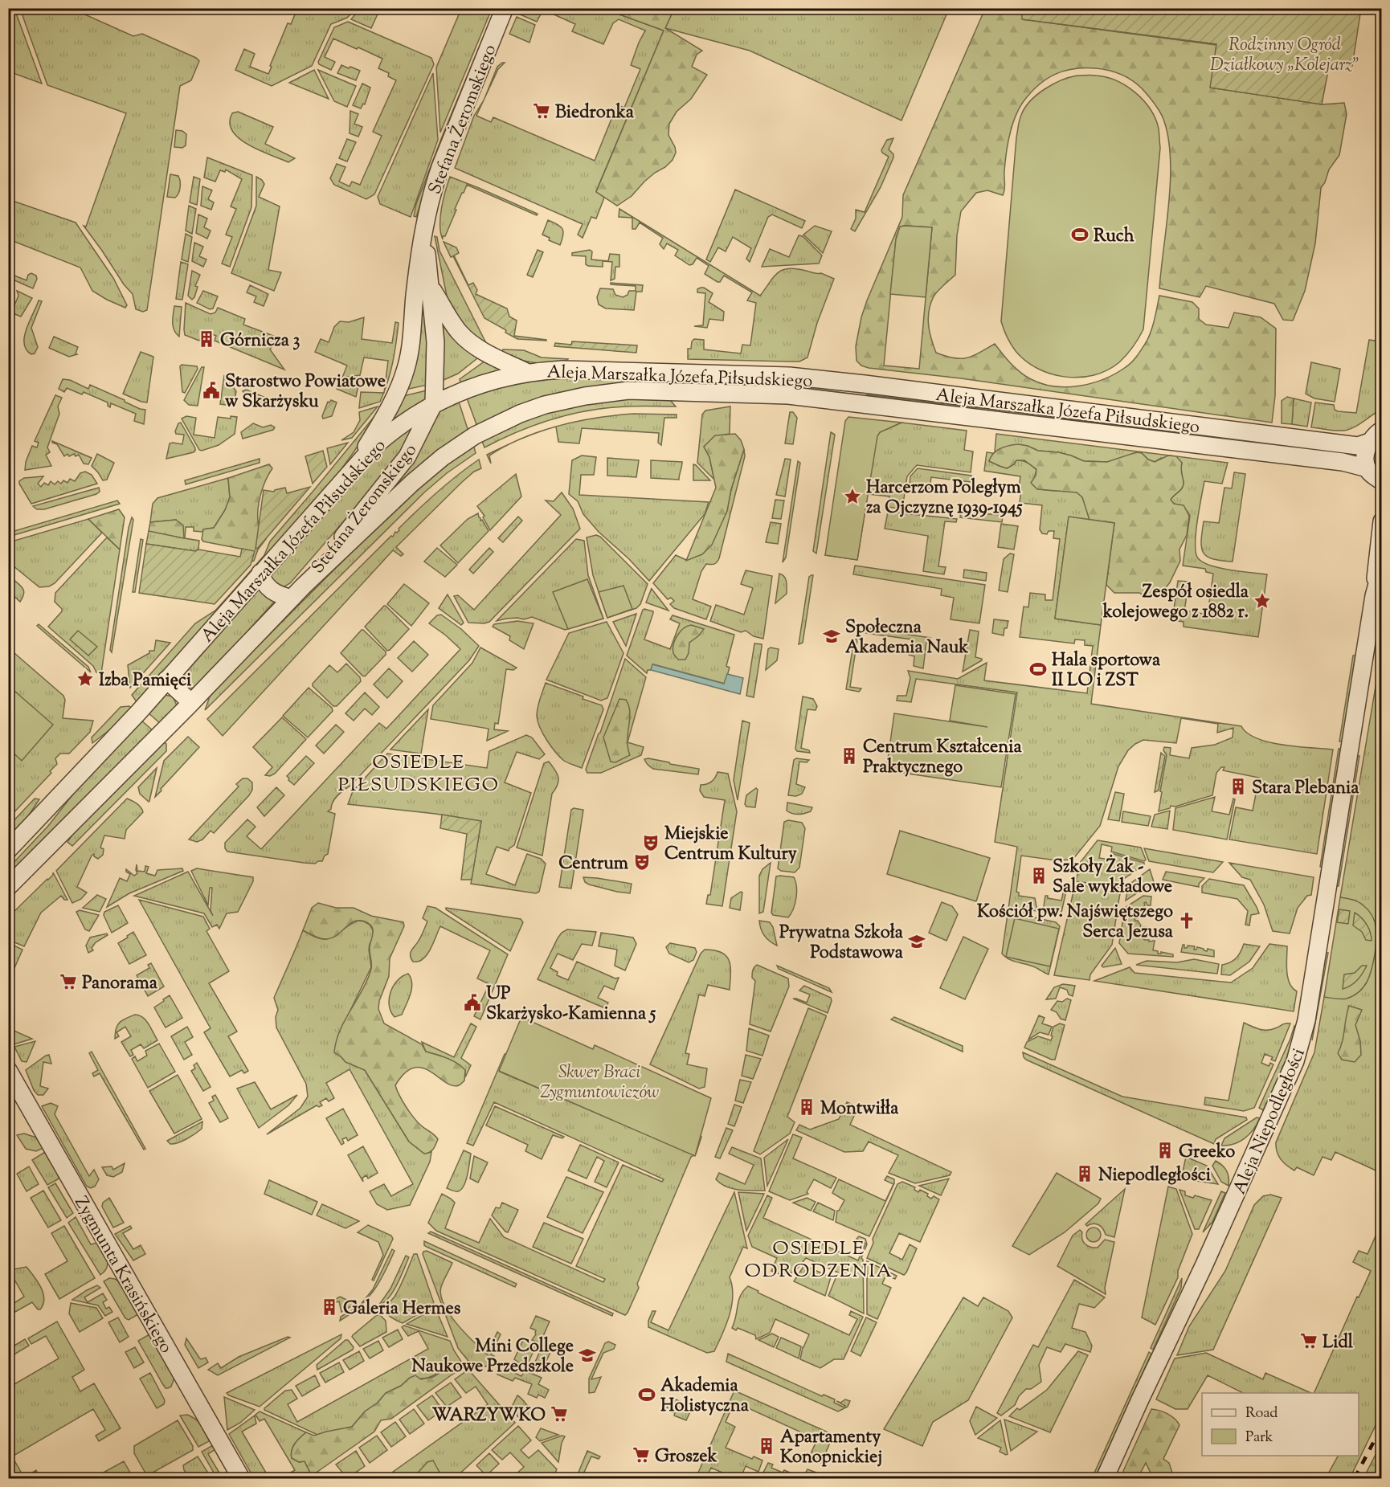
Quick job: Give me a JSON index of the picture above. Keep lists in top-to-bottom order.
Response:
{
  "streets": {
    "street": [
      "Stefana Żeromskiego",
      "Aleja Marszałka Józefa Piłsudskiego",
      "Aleja Niepodległości",
      "Zygmunta Krasińskiego"
    ]
  },
  "crossings": [
    ["Stefana Żeromskiego", "Aleja Marszałka Józefa Piłsudskiego"]
  ],
  "districts": ["OSIEDLE PIŁSUDSKIEGO", "OSIEDLE ODRODZENIA"],
  "parks": ["Rodzinny Ogród Działkowy „Kolejarz”", "Skwer Braci Zygmuntowiczów"],
  "places": {
    "supermarket": [
      "Biedronka",
      "Panorama",
      "Lidl",
      "WARZYWKO",
      "Groszek"
    ],
    "sports": ["Ruch", "Hala sportowa II LO i ZST", "Akademia Holistyczna"],
    "building": [
      "Górnicza 3",
      "Centrum Kształcenia Praktycznego",
      "Stara Plebania",
      "Szkoły Żak - Sale wykładowe",
      "Montwiłła",
      "Greeko",
      "Niepodległości",
      "Galeria Hermes",
      "Apartamenty Konopnickiej"
    ],
    "public building": ["Starostwo Powiatowe w Skarżysku", "UP Skarżysko-Kamienna 5"],
    "place": ["Harcerzom Poległym za Ojczyznę 1939-1945", "Zespół osiedla kolejowego z 1882 r.", "Izba Pamięci"],
    "school or university": ["Społeczna Akademia Nauk", "Prywatna Szkoła Podstawowa", "Mini College Naukowe Przedszkole"],
    "theatre": ["Miejskie Centrum Kultury", "Centrum"],
    "church": ["Kościół pw. Najświętszego Serca Jezusa"]
  },
  "legend": ["Road", "Park"]
}
